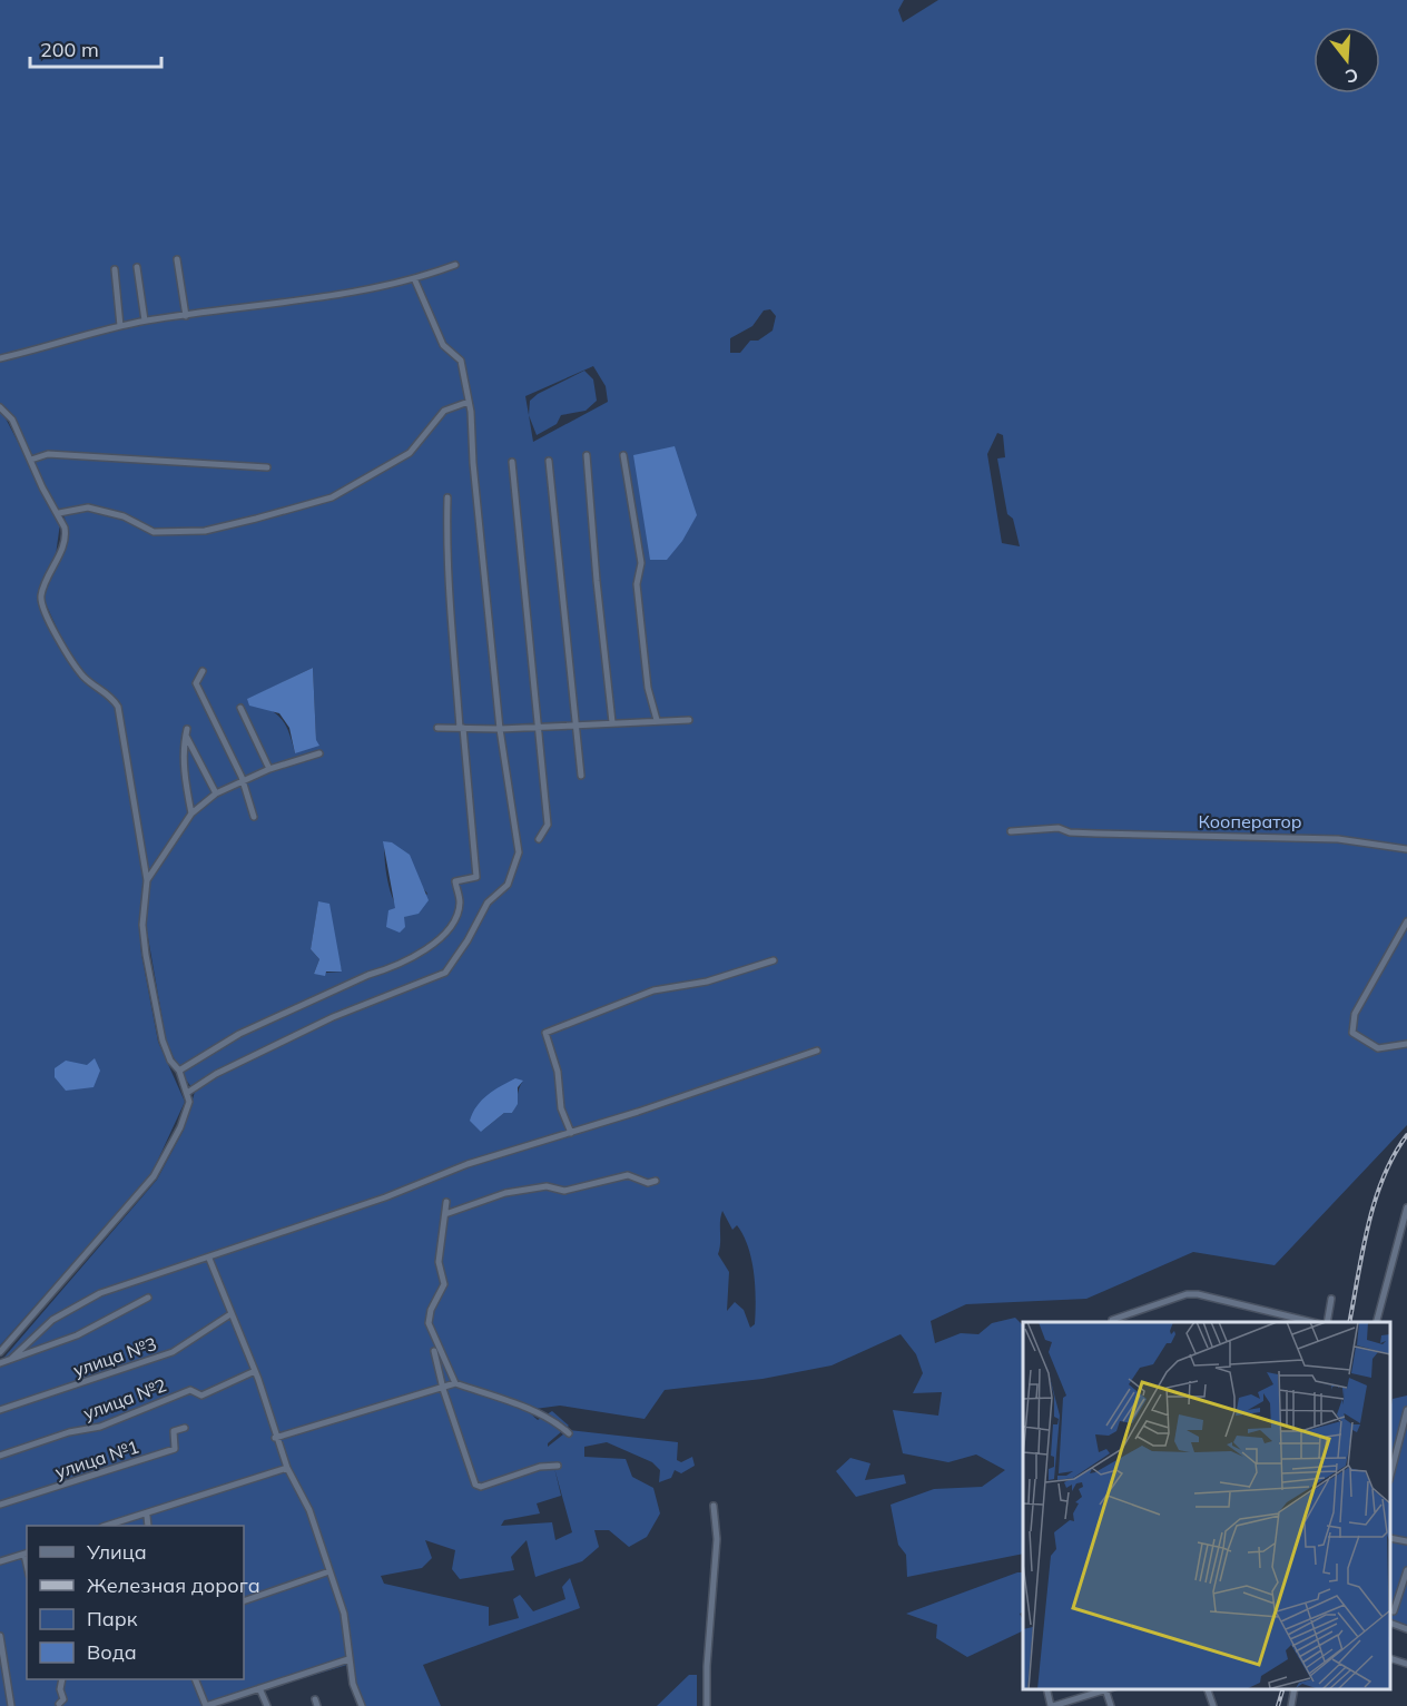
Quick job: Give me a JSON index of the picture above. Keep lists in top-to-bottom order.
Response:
{
  "streets": {
    "street": ["улица №3", "улица №2", "улица №1"]
  },
  "parks": ["Кооператор"],
  "legend": [
    "Улица",
    "Железная дорога",
    "Парк",
    "Вода"
  ],
  "scale_bar": "200 m",
  "north": "bottom"
}
